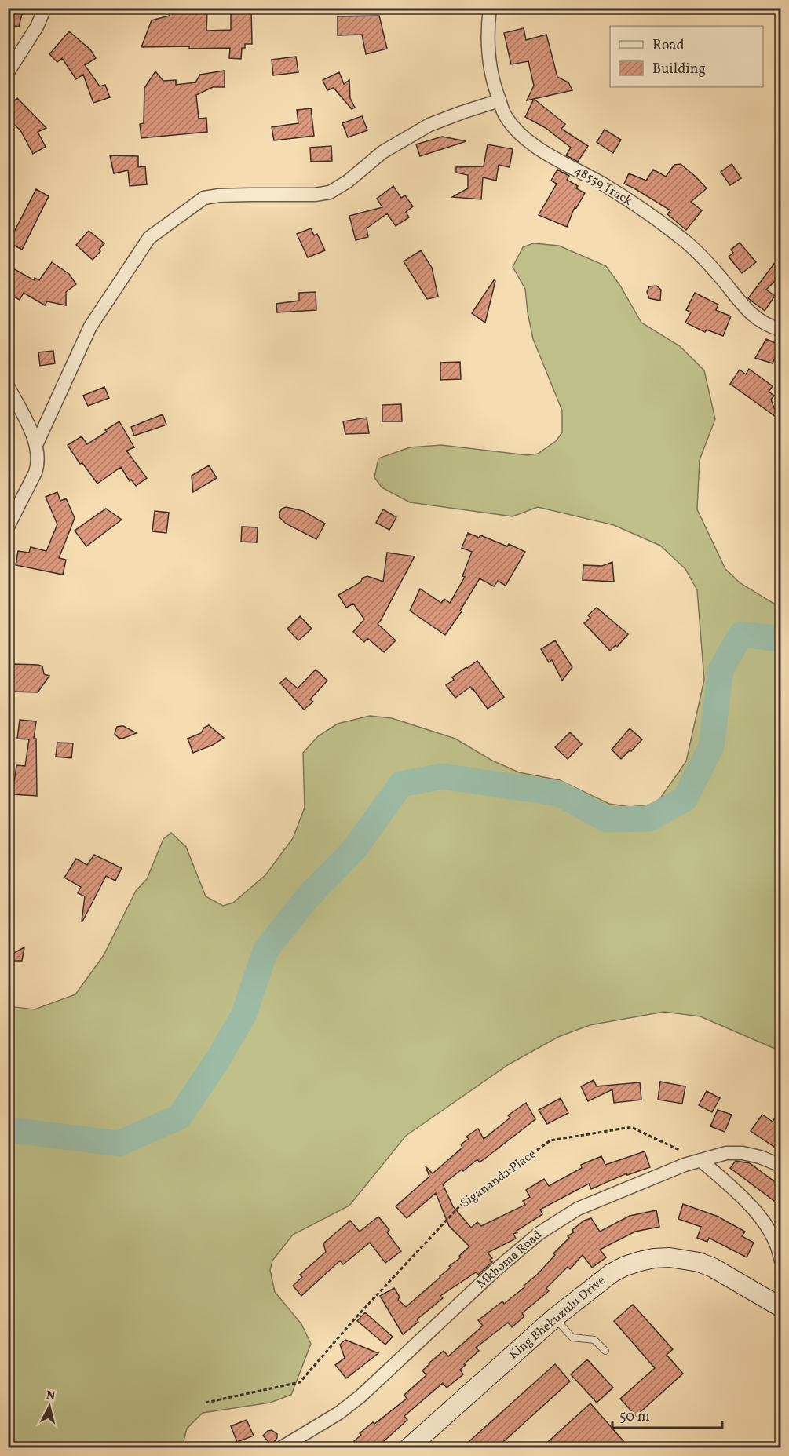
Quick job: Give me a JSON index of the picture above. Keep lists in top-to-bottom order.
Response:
{
  "streets": {
    "street": ["48559 Track", "Mkhoma Road", "King Bhekuzulu Drive"],
    "path": ["Sigananda Place"]
  },
  "crossings": [
    ["Sigananda Place", "Mkhoma Road"]
  ],
  "legend": ["Road", "Building"],
  "scale_bar": "50 m",
  "north": "top"
}
